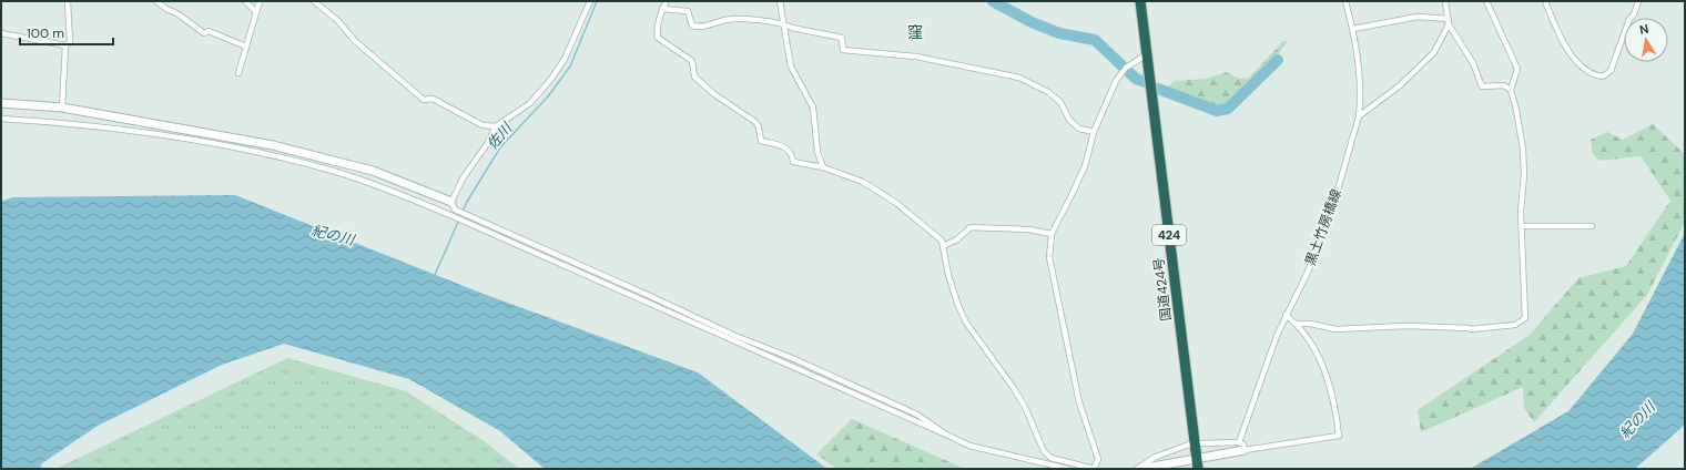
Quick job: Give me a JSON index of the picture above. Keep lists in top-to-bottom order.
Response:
{
  "streets": {
    "highway": ["424", "国道424号"],
    "street": ["黒土竹房橋線"]
  },
  "districts": ["窪"],
  "water": ["佐川", "紀の川"],
  "scale_bar": "100 m",
  "north": "top"
}
